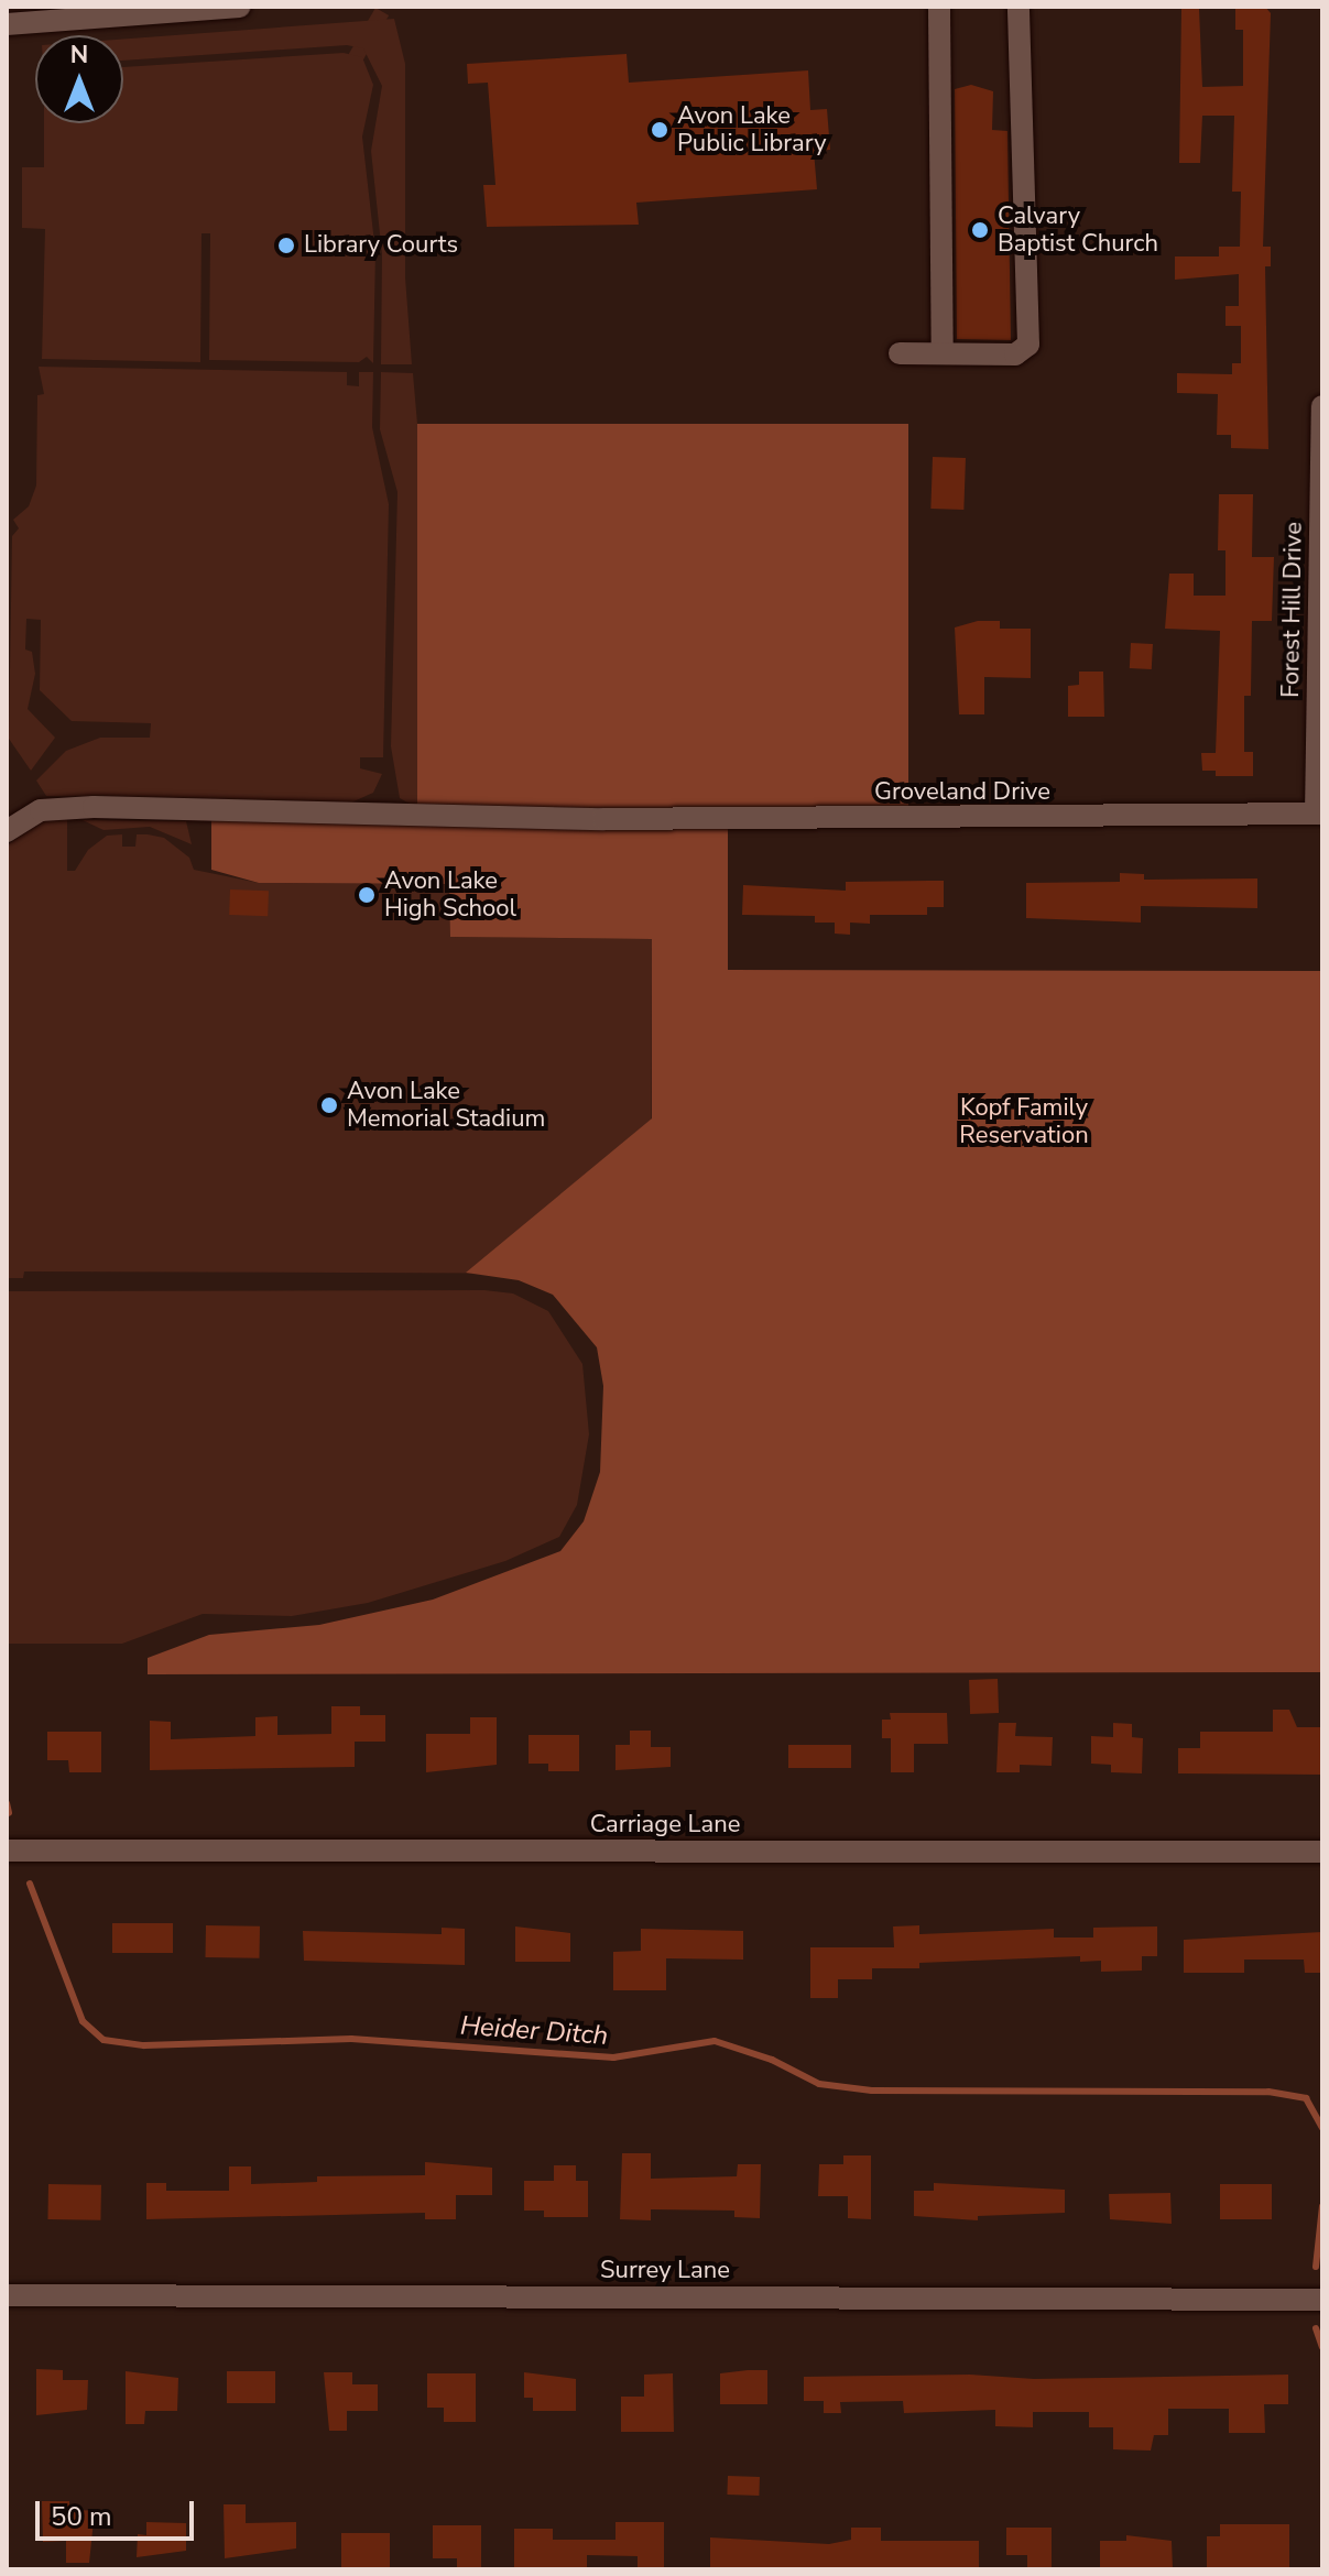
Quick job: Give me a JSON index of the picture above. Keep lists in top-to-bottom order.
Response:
{
  "streets": {
    "street": [
      "Forest Hill Drive",
      "Groveland Drive",
      "Carriage Lane",
      "Surrey Lane"
    ]
  },
  "crossings": [
    ["Forest Hill Drive", "Groveland Drive"]
  ],
  "water": ["Heider Ditch"],
  "parks": ["Kopf Family Reservation"],
  "places": [
    "Avon Lake Public Library",
    "Calvary Baptist Church",
    "Library Courts",
    "Avon Lake High School",
    "Avon Lake Memorial Stadium"
  ],
  "scale_bar": "50 m",
  "north": "top"
}
